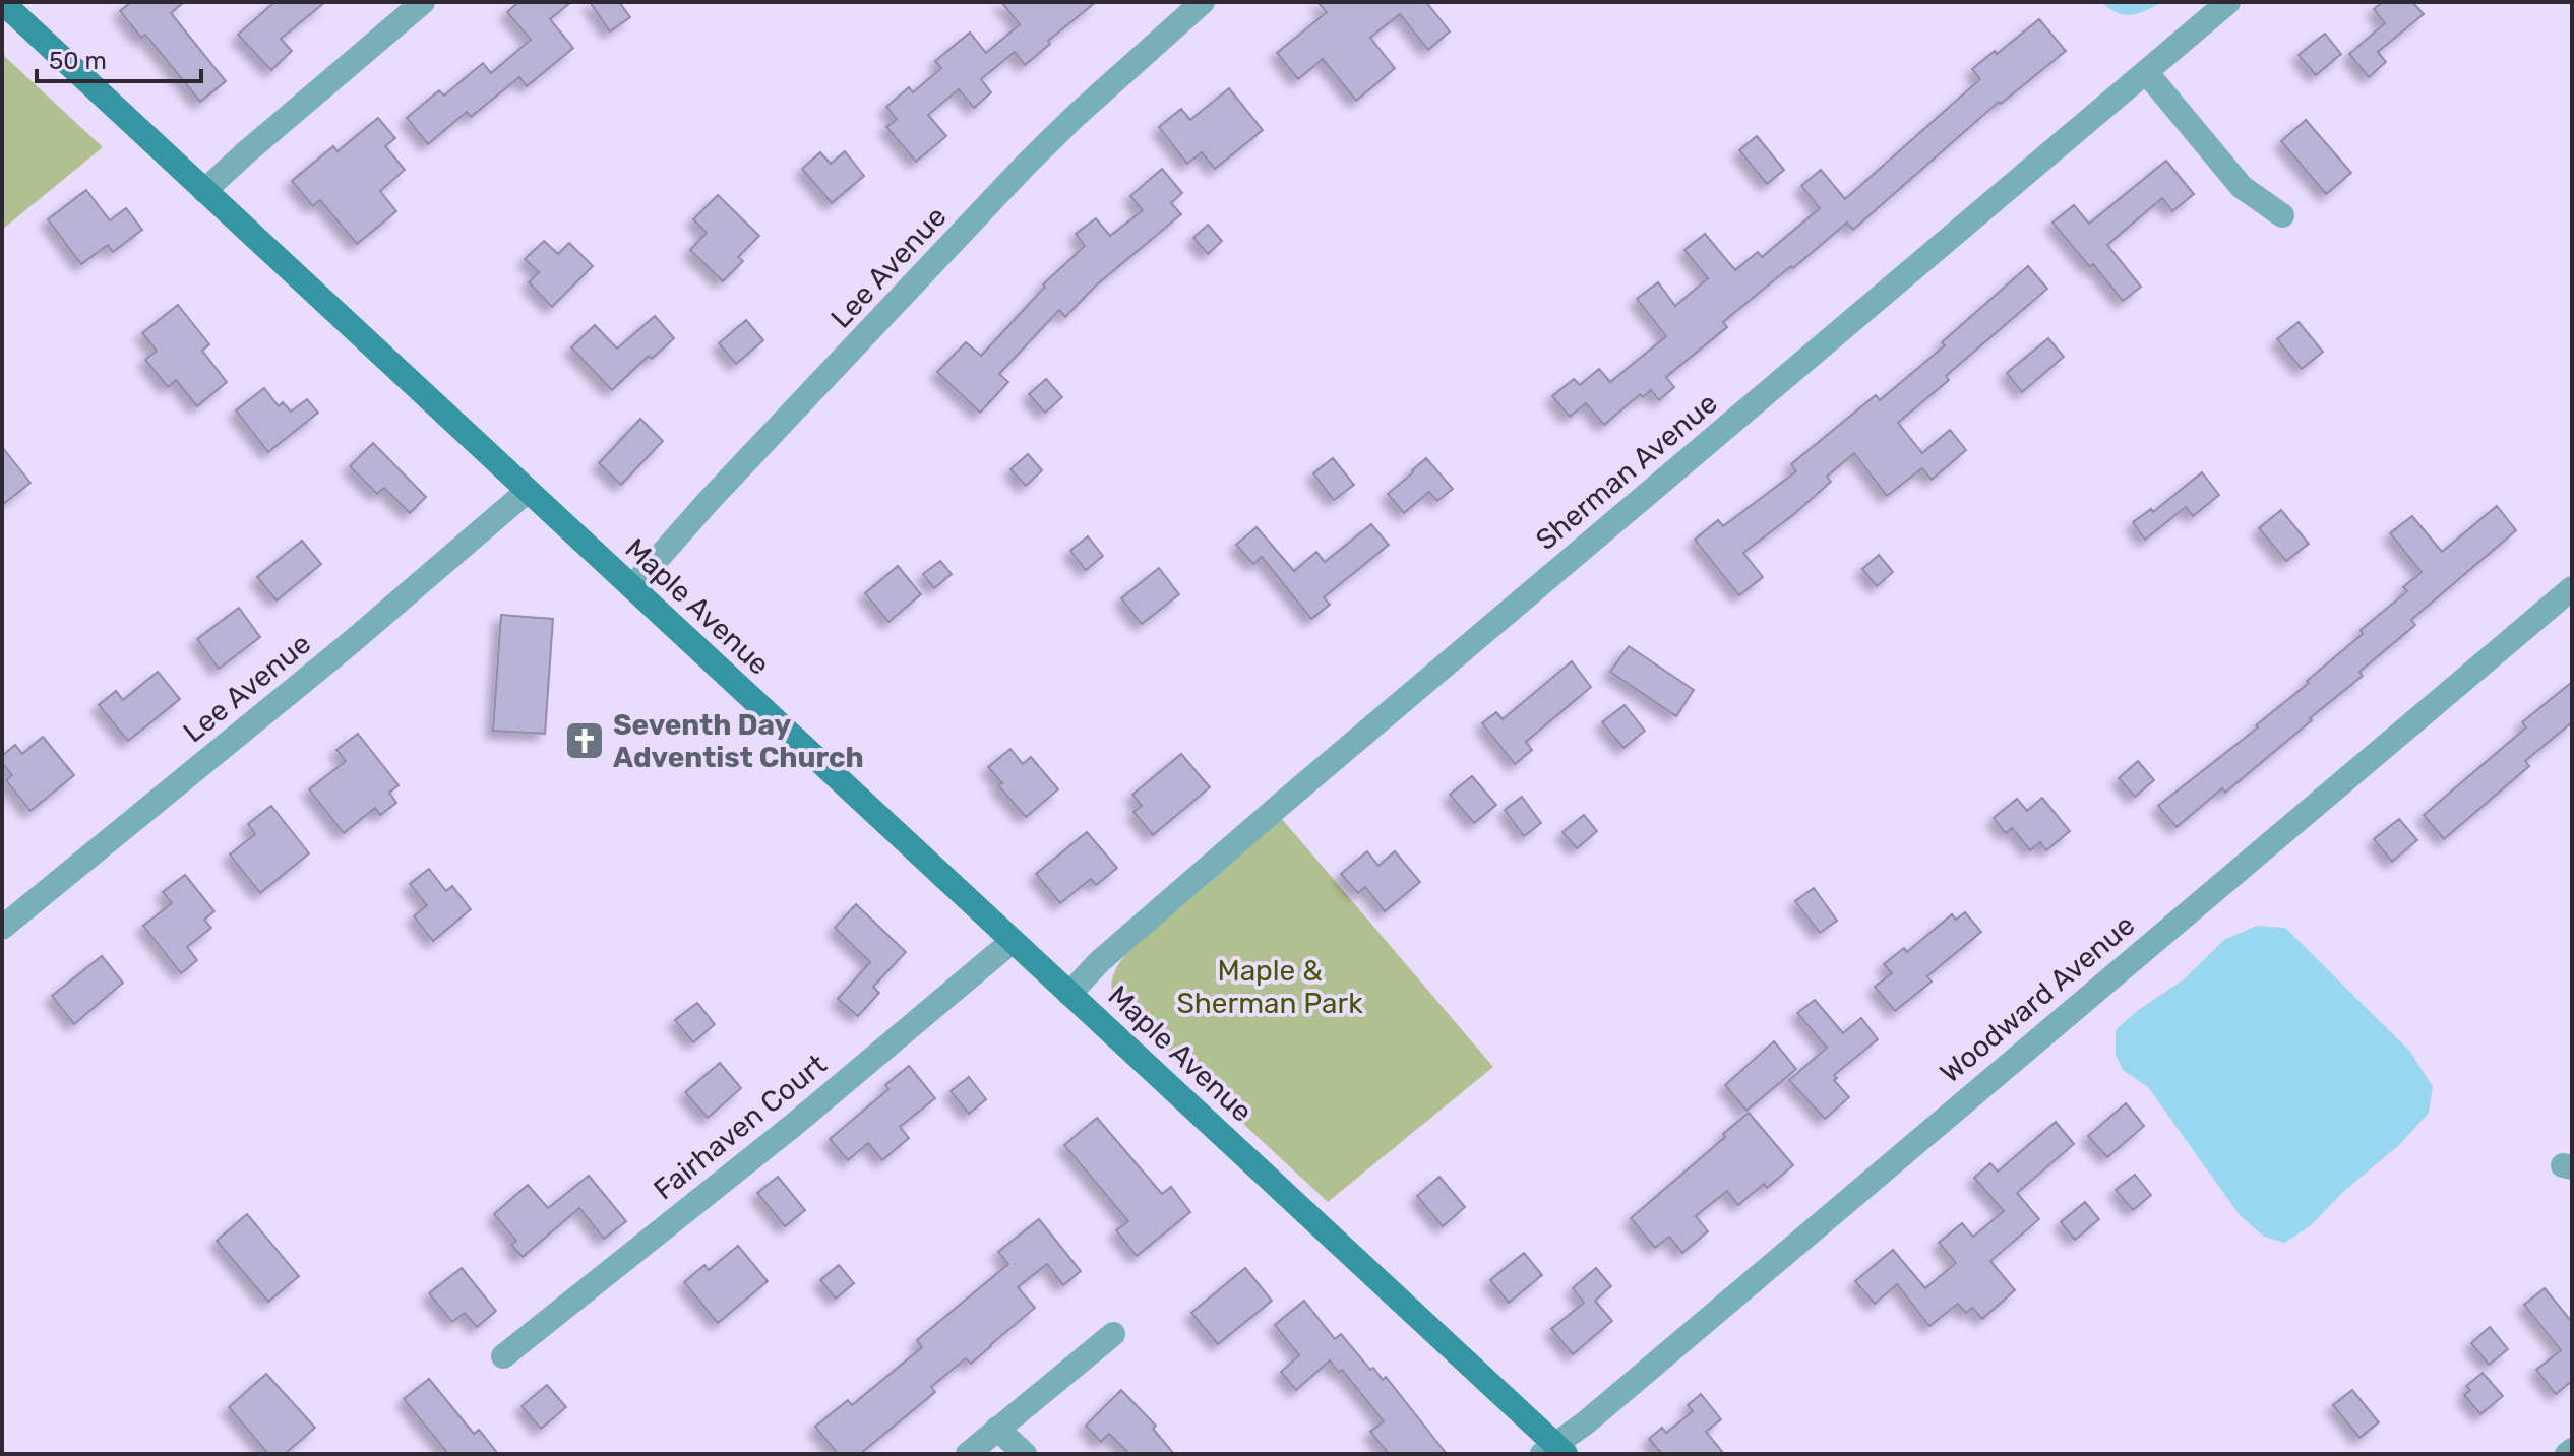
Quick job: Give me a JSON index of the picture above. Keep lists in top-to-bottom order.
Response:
{
  "streets": {
    "main road": ["Maple Avenue"],
    "street": [
      "Lee Avenue",
      "Sherman Avenue",
      "Woodward Avenue",
      "Fairhaven Court"
    ]
  },
  "crossings": [
    ["Lee Avenue", "Maple Avenue"],
    ["Sherman Avenue", "Maple Avenue"],
    ["Maple Avenue", "Woodward Avenue"],
    ["Maple Avenue", "Fairhaven Court"]
  ],
  "parks": ["Maple & Sherman Park"],
  "places": {
    "church": ["Seventh Day Adventist Church"]
  },
  "scale_bar": "50 m"
}
